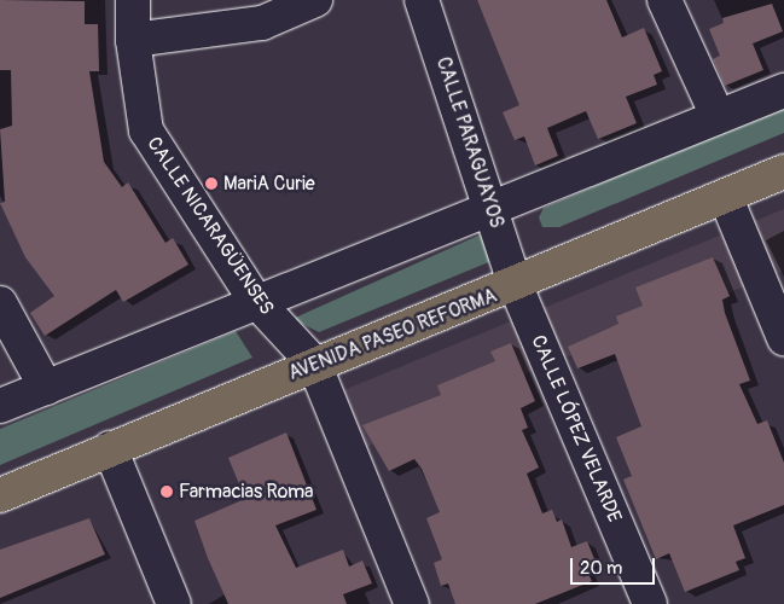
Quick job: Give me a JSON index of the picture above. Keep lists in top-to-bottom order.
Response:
{
  "streets": {
    "main road": ["AVENIDA PASEO REFORMA"],
    "street": ["CALLE PARAGUAYOS", "CALLE NICARAGÜENSES", "CALLE LÓPEZ VELARDE"]
  },
  "crossings": [
    ["CALLE PARAGUAYOS", "AVENIDA PASEO REFORMA"],
    ["CALLE PARAGUAYOS", "CALLE LÓPEZ VELARDE"],
    ["CALLE NICARAGÜENSES", "AVENIDA PASEO REFORMA"],
    ["AVENIDA PASEO REFORMA", "CALLE LÓPEZ VELARDE"]
  ],
  "places": ["MariA Curie", "Farmacias Roma"],
  "scale_bar": "20 m"
}
